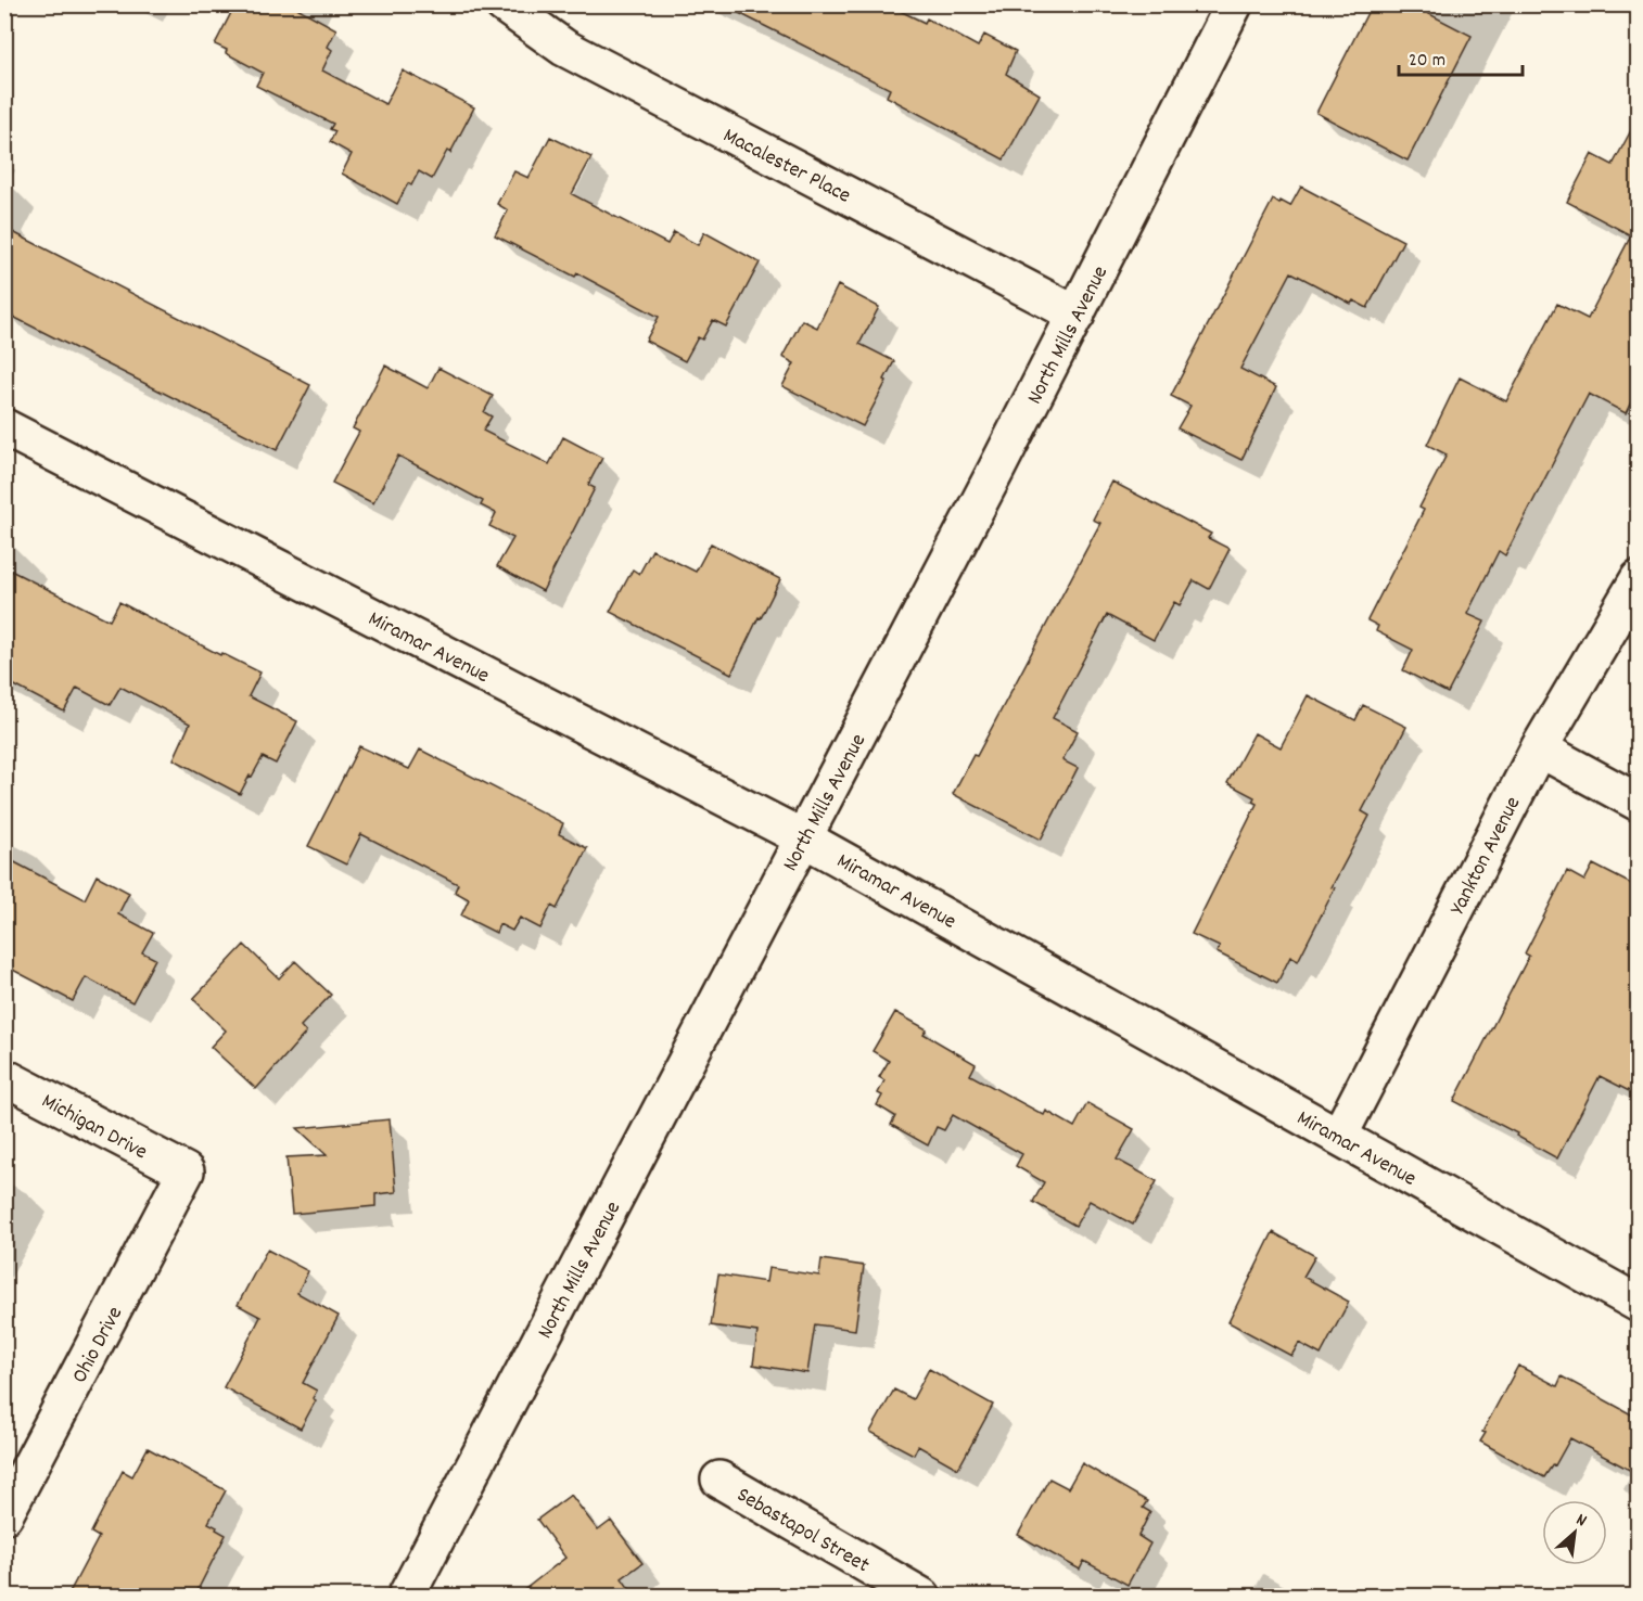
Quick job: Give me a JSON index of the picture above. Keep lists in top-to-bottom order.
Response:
{
  "streets": {
    "street": [
      "Macalester Place",
      "North Mills Avenue",
      "Miramar Avenue",
      "Yankton Avenue",
      "Michigan Drive",
      "Ohio Drive",
      "Sebastapol Street"
    ]
  },
  "crossings": [
    ["Macalester Place", "North Mills Avenue"],
    ["North Mills Avenue", "Miramar Avenue"],
    ["Miramar Avenue", "Yankton Avenue"],
    ["Michigan Drive", "Ohio Drive"]
  ],
  "scale_bar": "20 m",
  "north": "top right"
}
